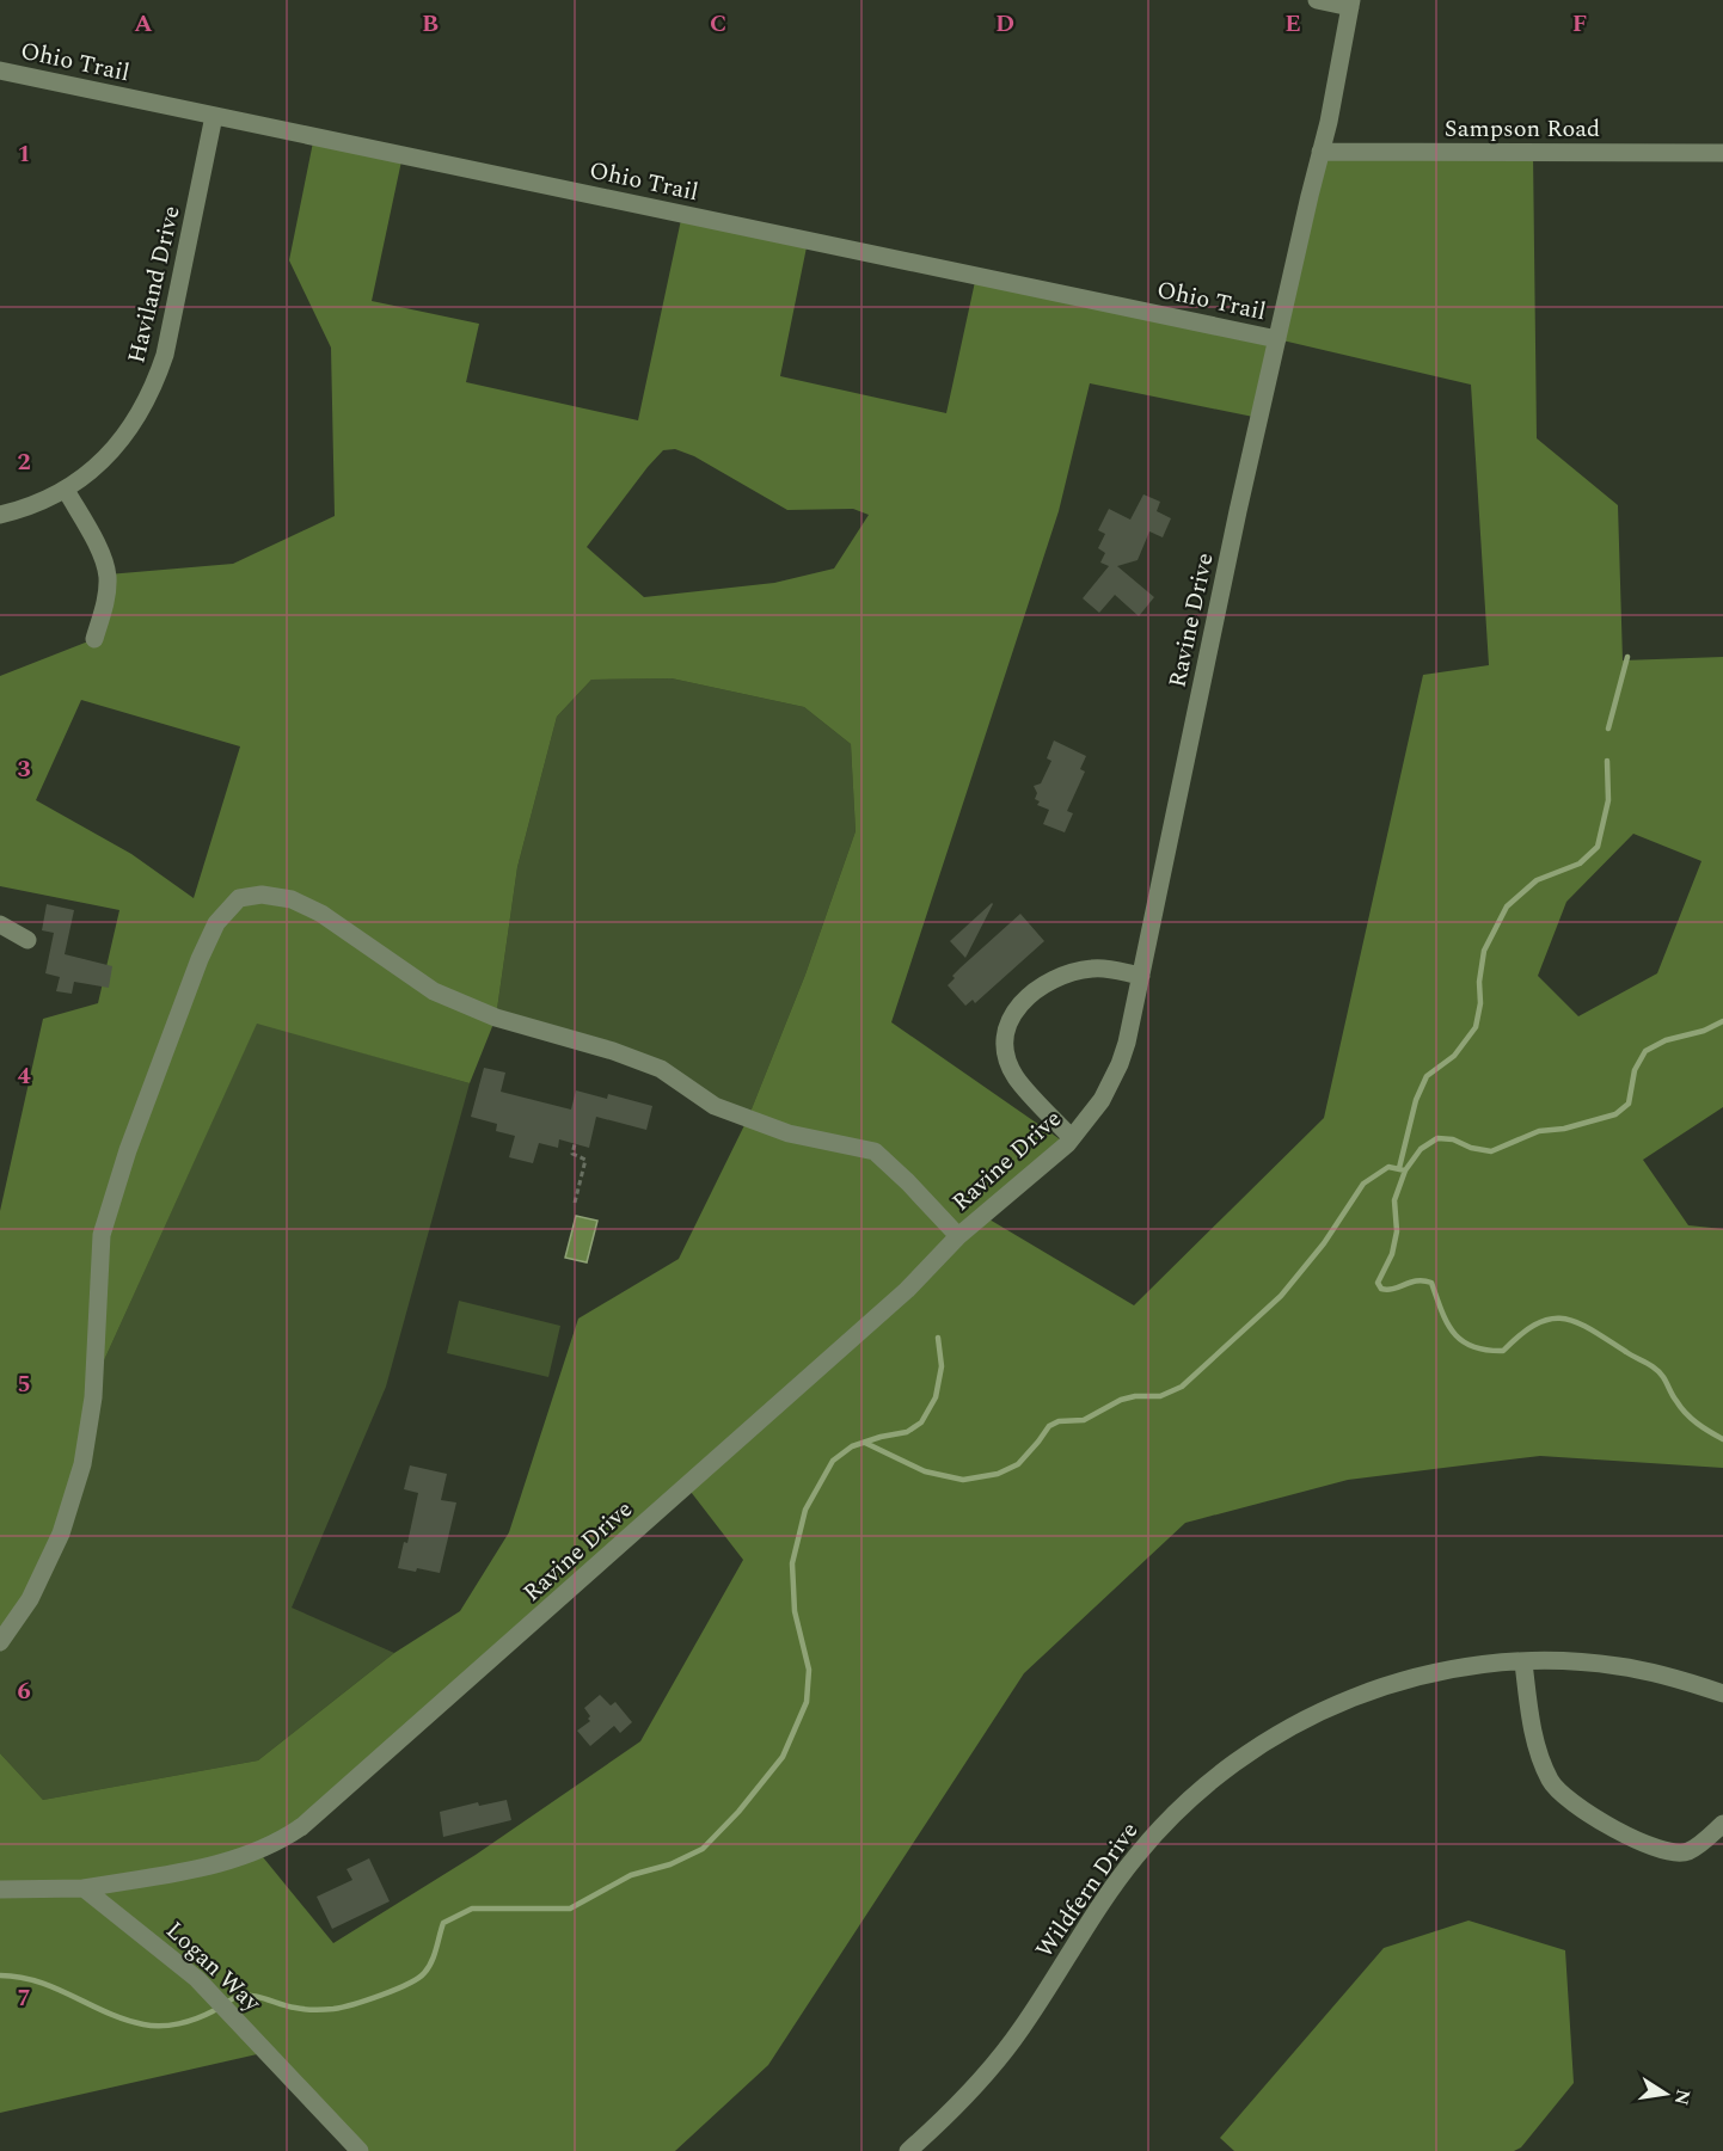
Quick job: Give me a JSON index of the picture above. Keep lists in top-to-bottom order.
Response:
{
  "streets": {
    "street": [
      "Ohio Trail",
      "Sampson Road",
      "Haviland Drive",
      "Ravine Drive",
      "Wildfern Drive",
      "Logan Way"
    ]
  },
  "crossings": [
    ["Ohio Trail", "Haviland Drive"],
    ["Ohio Trail", "Ravine Drive"],
    ["Sampson Road", "Ravine Drive"],
    ["Ravine Drive", "Logan Way"]
  ],
  "north": "right",
  "grid": {
    "columns": [
      "A",
      "B",
      "C",
      "D",
      "E",
      "F"
    ],
    "rows": [
      "1",
      "2",
      "3",
      "4",
      "5",
      "6",
      "7"
    ]
  }
}
